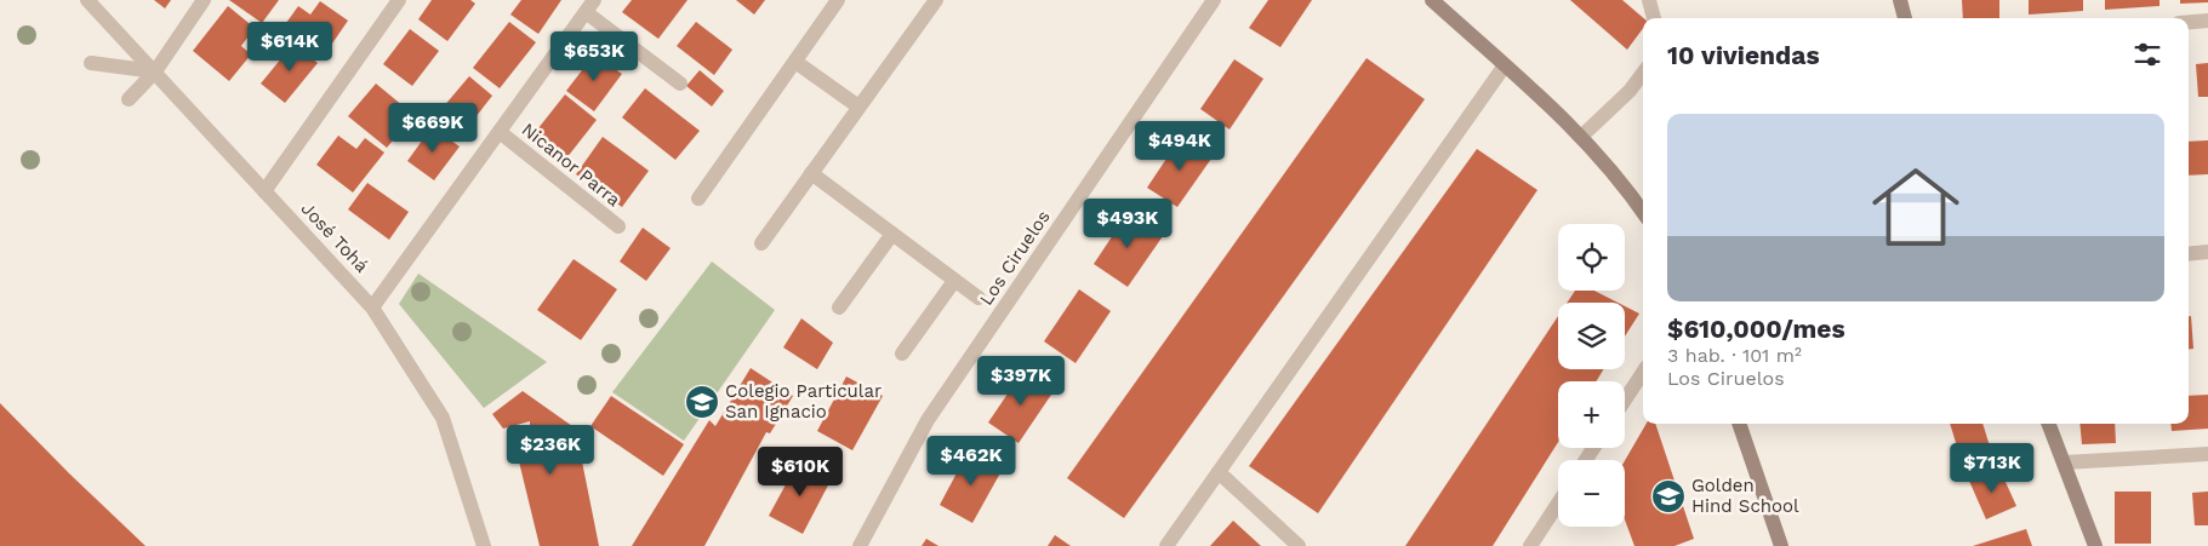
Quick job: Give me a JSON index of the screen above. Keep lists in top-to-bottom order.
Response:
{
  "streets": {
    "street": ["Nicanor Parra", "José Tohá", "Los Ciruelos"]
  },
  "places": {
    "school or university": ["Colegio Particular San Ignacio", "Golden Hind School"]
  },
  "page": {
    "heading": "10 viviendas",
    "price": [
      "$614K",
      "$653K",
      "$669K",
      "$494K",
      "$493K",
      "$397K",
      "$236K",
      "$462K",
      "$713K",
      "$610K"
    ],
    "list": [
      {
        "name": "$610,000/mes",
        "note": "3 hab. · 101 m² · Los Ciruelos"
      }
    ],
    "map_buttons": ["+", "−"]
  }
}
